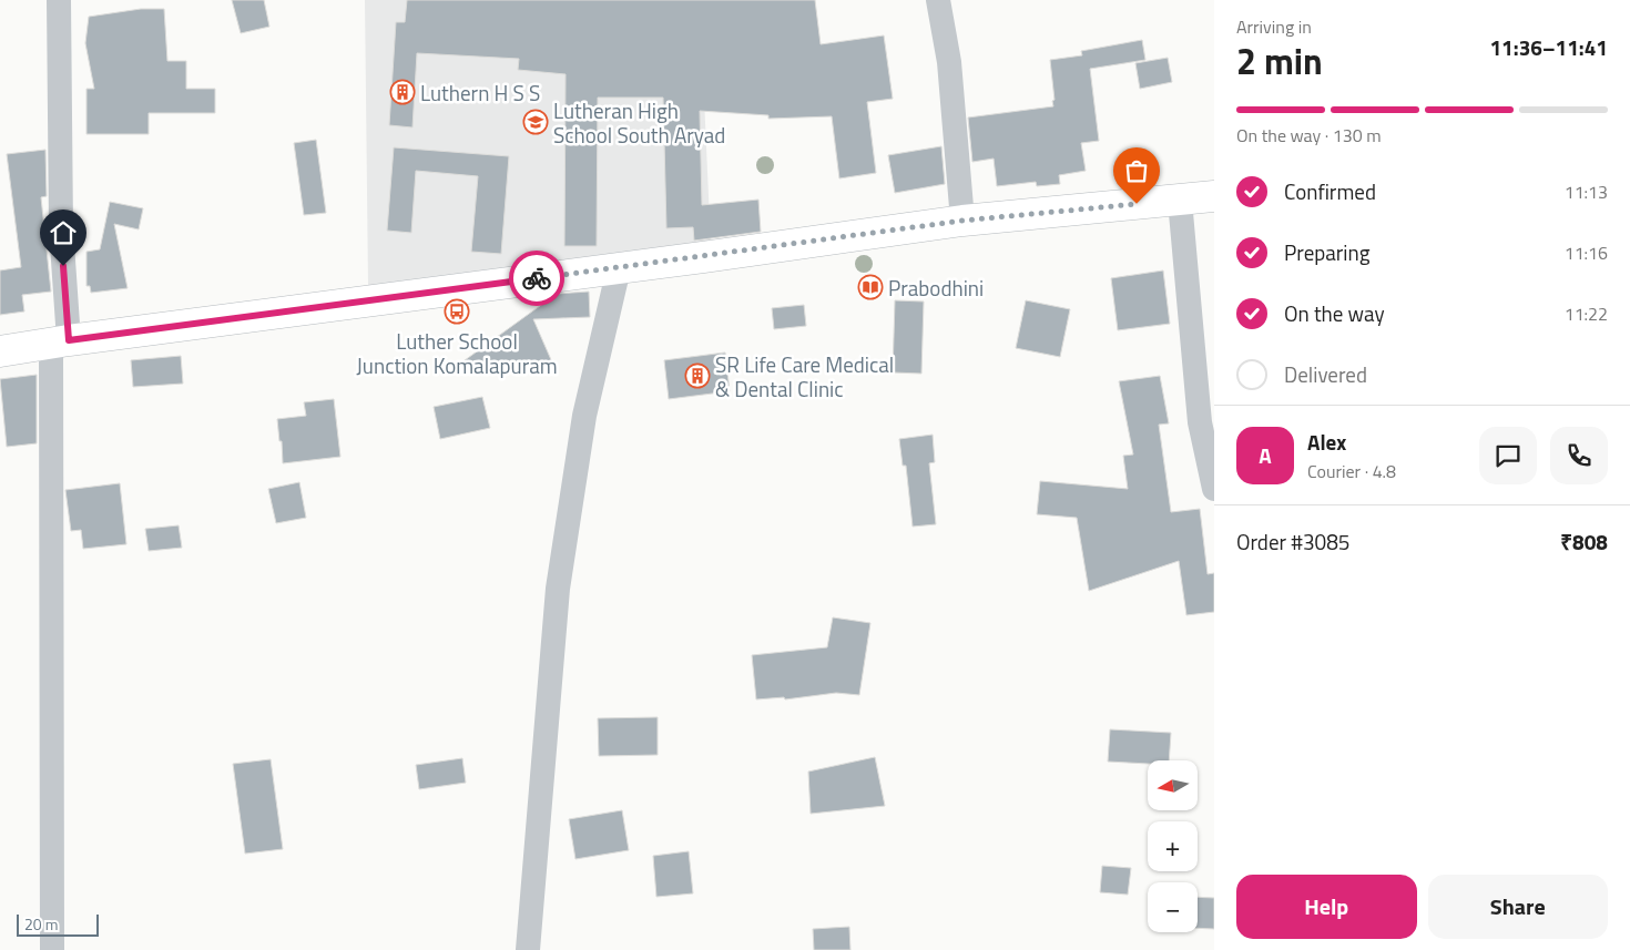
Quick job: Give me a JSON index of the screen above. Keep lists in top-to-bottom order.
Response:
{
  "places": {
    "building": ["Luthern H S S", "SR Life Care Medical & Dental Clinic"],
    "school or university": ["Lutheran High School South Aryad"],
    "library": ["Prabodhini"],
    "bus stop": ["Luther School Junction Komalapuram"]
  },
  "scale_bar": "20 m",
  "north": "left",
  "page": {
    "heading": ["2 min", "Arriving in", "11:36–11:41"],
    "panel": [
      "Alex",
      "Courier · 4.8",
      "Order #3085",
      "₹808"
    ],
    "bar": "On the way · 130 m",
    "list": [
      ["Confirmed", "11:13"],
      ["Preparing", "11:16"],
      ["On the way", "11:22"],
      "Delivered"
    ],
    "round": "A",
    "map_buttons": ["+", "−"],
    "buttons": ["Help", "Share"],
    "scale": "20 m"
  }
}
